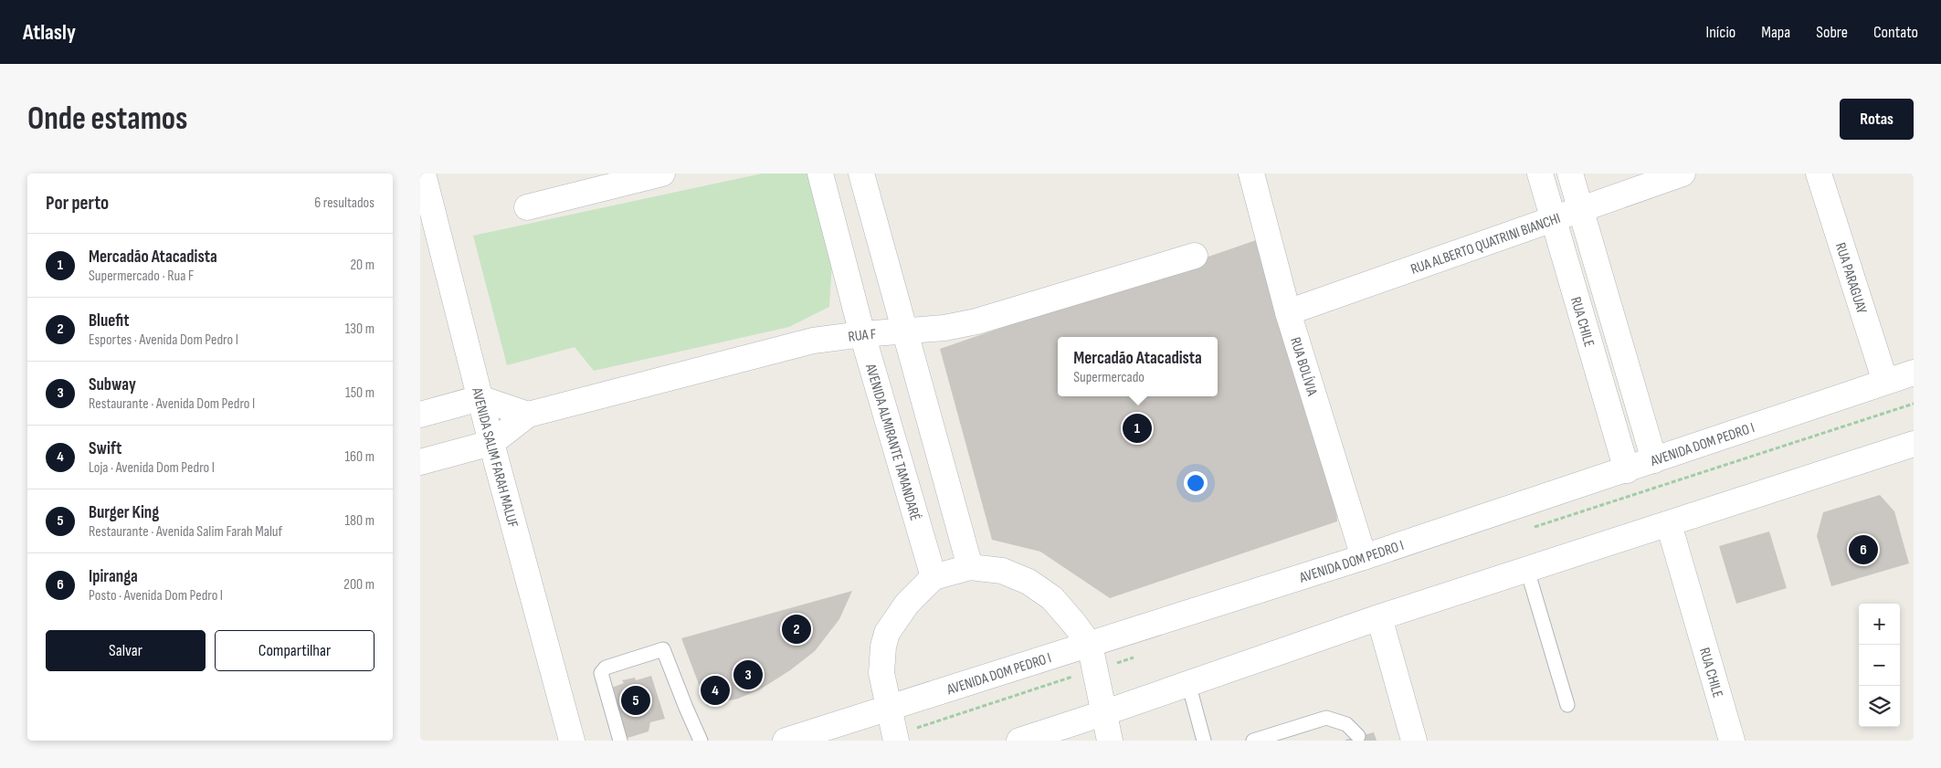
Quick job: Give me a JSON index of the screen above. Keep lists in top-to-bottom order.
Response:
{
  "streets": {
    "street": [
      "RUA ALBERTO QUATRINI BIANCHI",
      "RUA PARAGUAY",
      "RUA CHILE",
      "RUA F",
      "RUA BOLÍVIA",
      "AVENIDA ALMIRANTE TAMANDARÉ",
      "AVENIDA DOM PEDRO I",
      "AVENIDA SALIM FARAH MALUF"
    ]
  },
  "crossings": [
    ["RUA ALBERTO QUATRINI BIANCHI", "RUA CHILE"],
    ["RUA ALBERTO QUATRINI BIANCHI", "RUA BOLÍVIA"],
    ["RUA PARAGUAY", "AVENIDA DOM PEDRO I"],
    ["RUA CHILE", "AVENIDA DOM PEDRO I"],
    ["RUA F", "AVENIDA ALMIRANTE TAMANDARÉ"],
    ["RUA BOLÍVIA", "AVENIDA DOM PEDRO I"]
  ],
  "page": {
    "header": "Atlasly",
    "nav": [
      "Início",
      "Mapa",
      "Sobre",
      "Contato"
    ],
    "buttons": [
      "Rotas",
      ["Salvar", "Compartilhar"]
    ],
    "title": "Onde estamos",
    "heading": ["Por perto", "6 resultados"],
    "list": [
      {
        "mark": "1",
        "name": "Mercadão Atacadista",
        "note": "Supermercado · Rua F",
        "value": "20 m"
      },
      {
        "mark": "2",
        "name": "Bluefit",
        "note": "Esportes · Avenida Dom Pedro I",
        "value": "130 m"
      },
      {
        "mark": "3",
        "name": "Subway",
        "note": "Restaurante · Avenida Dom Pedro I",
        "value": "150 m"
      },
      {
        "mark": "4",
        "name": "Swift",
        "note": "Loja · Avenida Dom Pedro I",
        "value": "160 m"
      },
      {
        "mark": "5",
        "name": "Burger King",
        "note": "Restaurante · Avenida Salim Farah Maluf",
        "value": "180 m"
      },
      {
        "mark": "6",
        "name": "Ipiranga",
        "note": "Posto · Avenida Dom Pedro I",
        "value": "200 m"
      }
    ],
    "popup": ["Mercadão Atacadista", "Supermercado"],
    "pins": [
      "1",
      "6",
      "2",
      "3",
      "4",
      "5"
    ],
    "map_buttons": ["+", "−"]
  }
}
